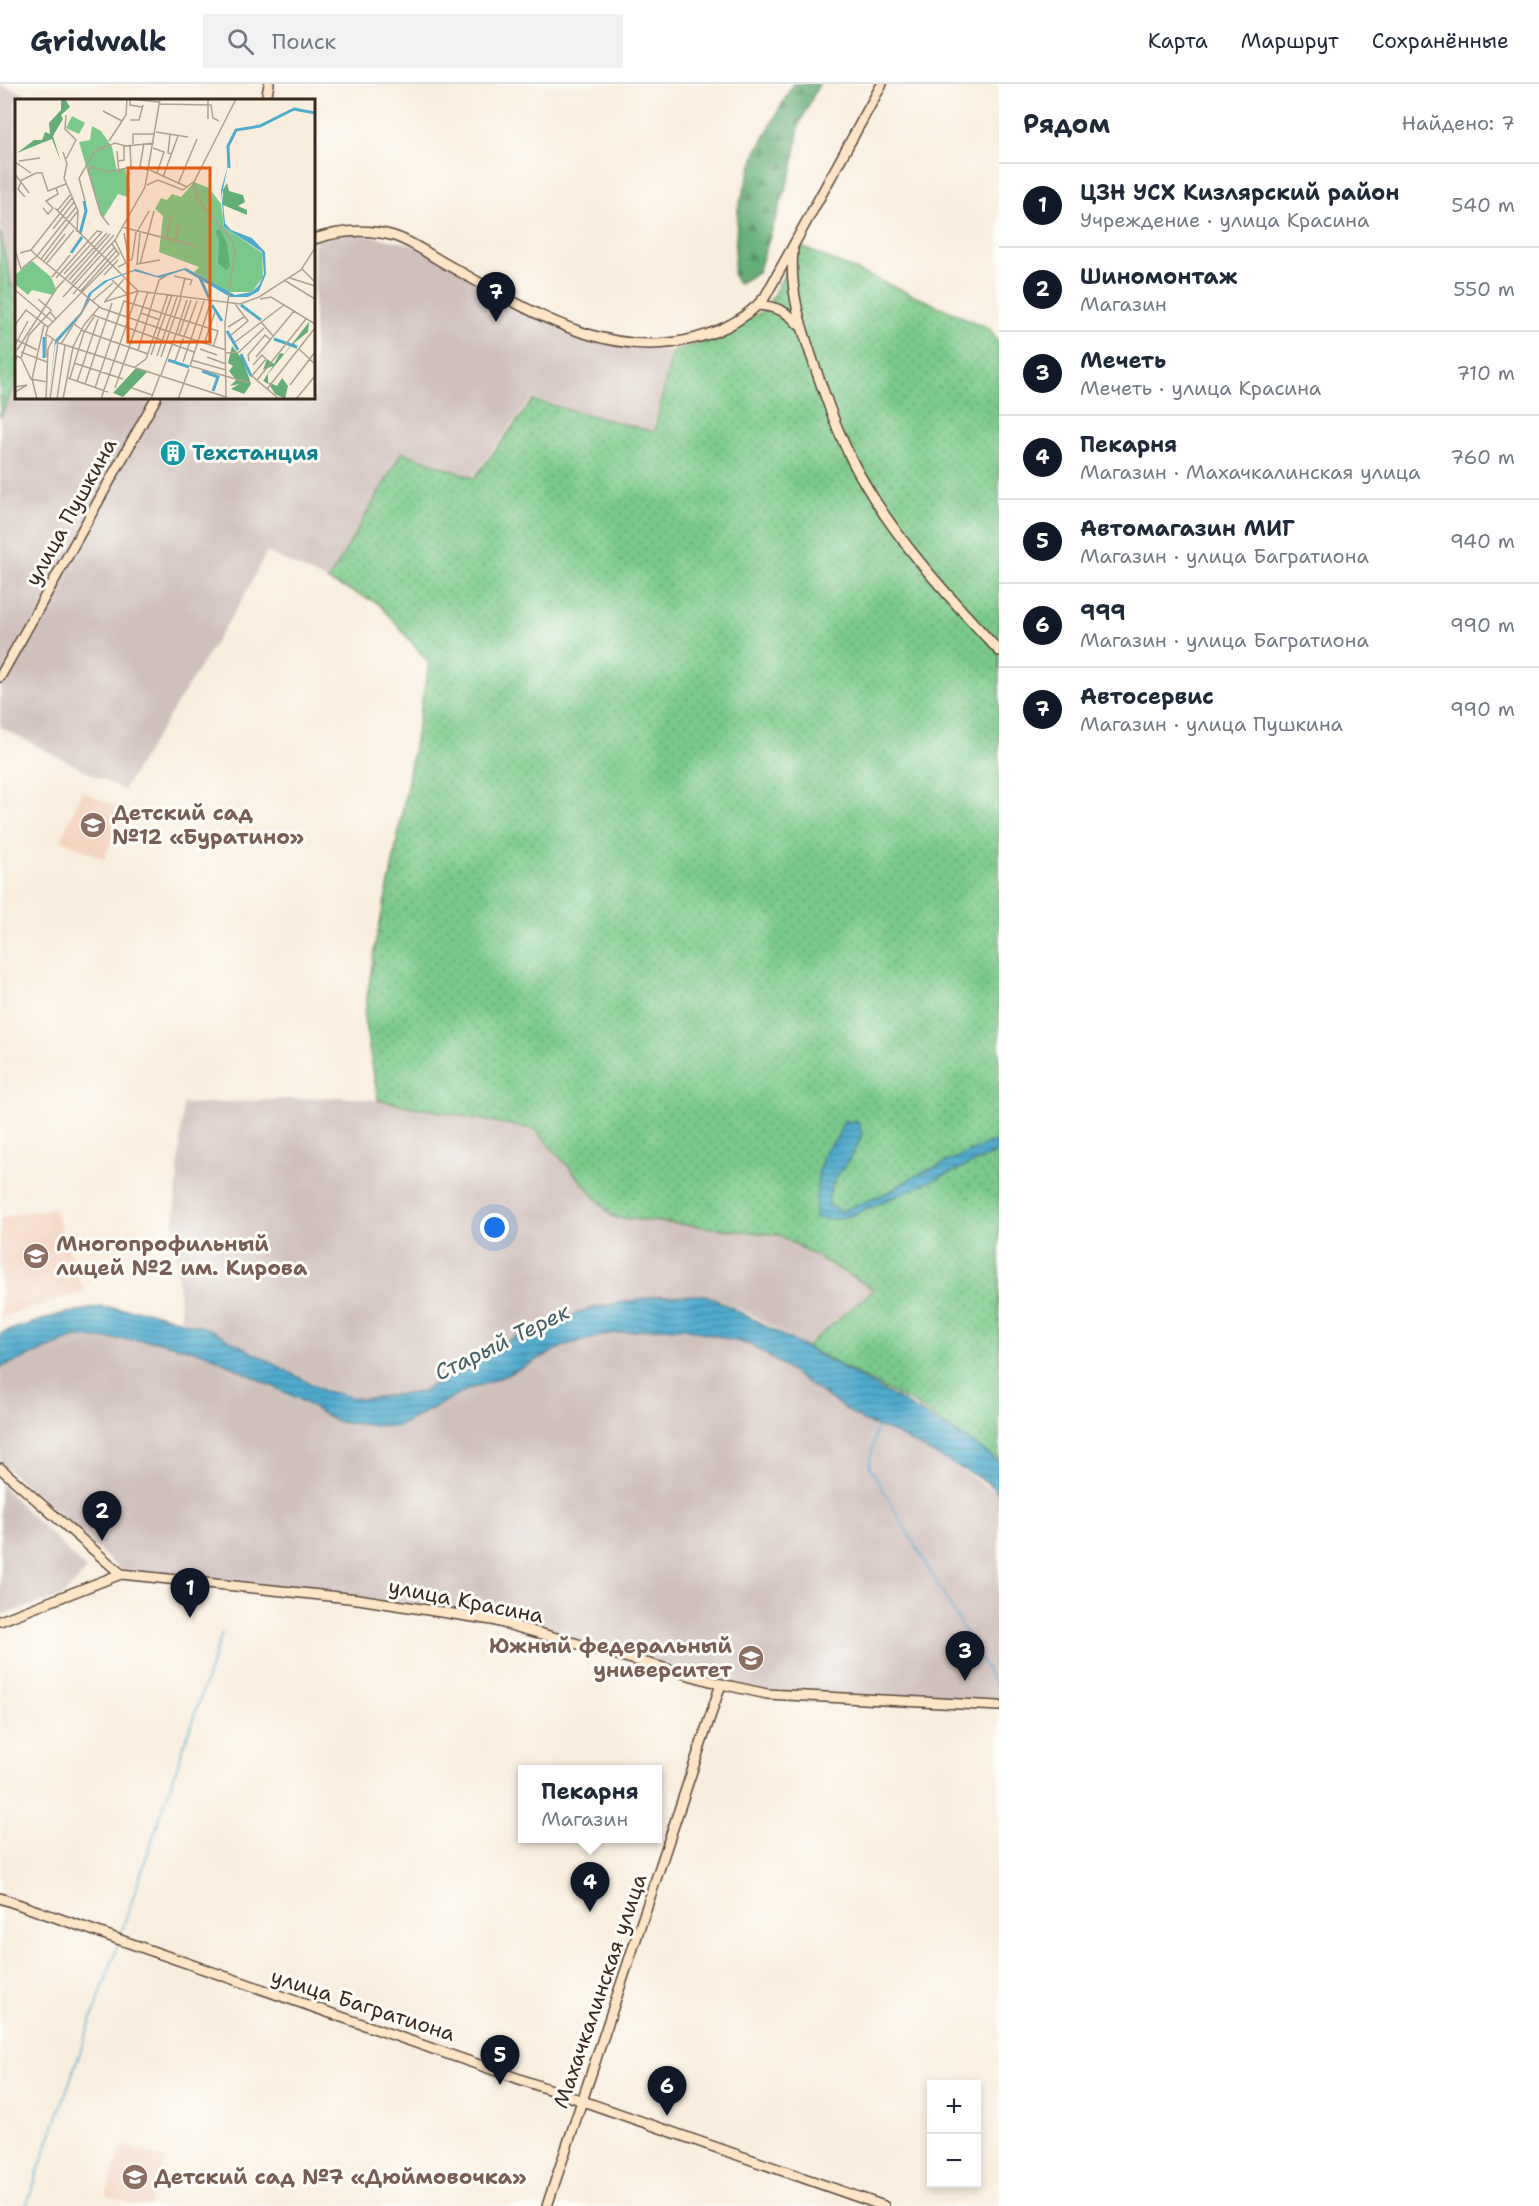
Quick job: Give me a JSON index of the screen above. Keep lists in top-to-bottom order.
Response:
{
  "streets": {
    "street": [
      "улица Пушкина",
      "улица Красина",
      "Махачкалинская улица",
      "улица Багратиона"
    ]
  },
  "crossings": [
    ["улица Красина", "Махачкалинская улица"],
    ["Махачкалинская улица", "улица Багратиона"]
  ],
  "water": ["Старый Терек"],
  "places": {
    "building": ["Техстанция"],
    "school or university": [
      "Детский сад №12 «Буратино»",
      "Многопрофильный лицей №2 им. Кирова",
      "Южный федеральный университет",
      "Детский сад №7 «Дюймовочка»"
    ]
  },
  "page": {
    "header": "Gridwalk",
    "search": "Поиск",
    "nav": ["Карта", "Маршрут", "Сохранённые"],
    "heading": ["Рядом", "Найдено: 7"],
    "list": [
      {
        "mark": "1",
        "name": "ЦЗН УСХ Кизлярский район",
        "note": "Учреждение · улица Красина",
        "value": "540 m"
      },
      {
        "mark": "2",
        "name": "Шиномонтаж",
        "note": "Магазин",
        "value": "550 m"
      },
      {
        "mark": "3",
        "name": "Мечеть",
        "note": "Мечеть · улица Красина",
        "value": "710 m"
      },
      {
        "mark": "4",
        "name": "Пекарня",
        "note": "Магазин · Махачкалинская улица",
        "value": "760 m"
      },
      {
        "mark": "5",
        "name": "Автомагазин МИГ",
        "note": "Магазин · улица Багратиона",
        "value": "940 m"
      },
      {
        "mark": "6",
        "name": "999",
        "note": "Магазин · улица Багратиона",
        "value": "990 m"
      },
      {
        "mark": "7",
        "name": "Автосервис",
        "note": "Магазин · улица Пушкина",
        "value": "990 m"
      }
    ],
    "pins": [
      "7",
      "2",
      "1",
      "3",
      "4",
      "5",
      "6"
    ],
    "popup": ["Пекарня", "Магазин"],
    "map_buttons": ["+", "−"]
  }
}
